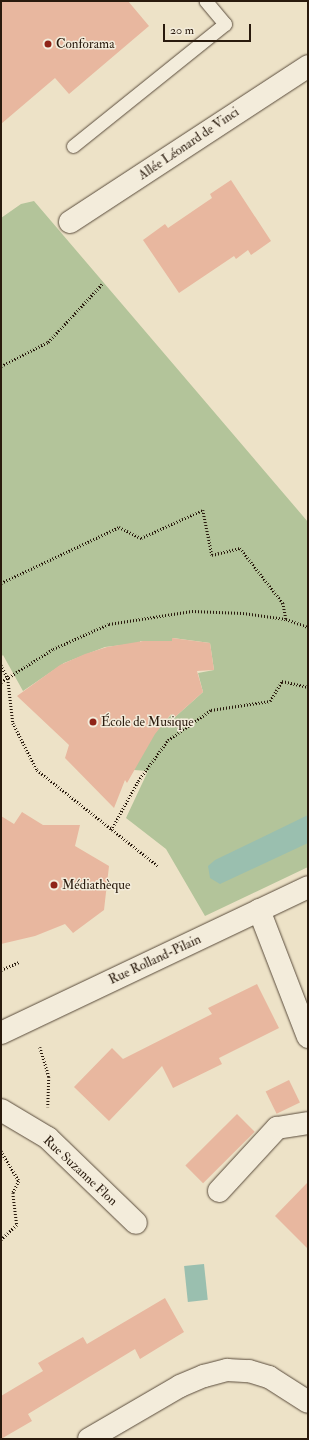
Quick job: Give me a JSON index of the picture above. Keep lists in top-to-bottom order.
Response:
{
  "streets": {
    "street": ["Allée Léonard de Vinci", "Rue Rolland-Pilain", "Rue Suzanne Flon"]
  },
  "places": ["Conforama", "École de Musique", "Médiathèque"],
  "scale_bar": "20 m"
}
